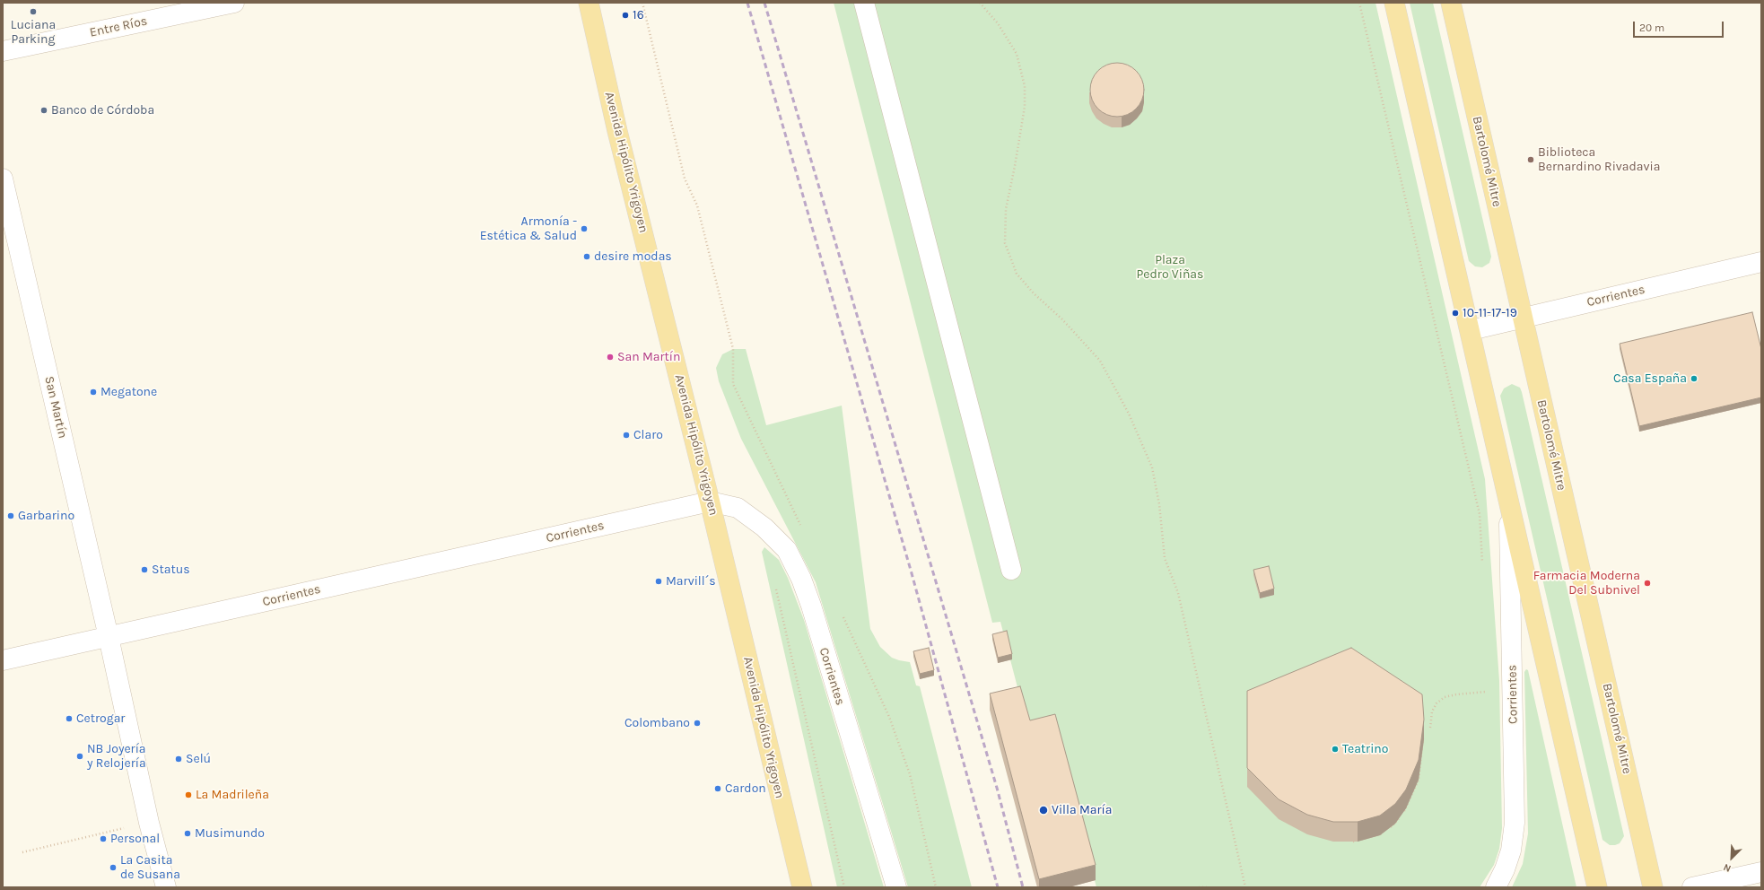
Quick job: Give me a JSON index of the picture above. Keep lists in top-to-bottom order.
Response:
{
  "streets": {
    "main road": ["Bartolomé Mitre", "Avenida Hipólito Yrigoyen"],
    "street": ["Entre Ríos", "Corrientes", "San Martín"]
  },
  "crossings": [
    ["Bartolomé Mitre", "Corrientes"],
    ["Avenida Hipólito Yrigoyen", "Corrientes"],
    ["Corrientes", "San Martín"]
  ],
  "parks": ["Plaza Pedro Viñas"],
  "places": [
    "Luciana Parking",
    "16",
    "Banco de Córdoba",
    "Biblioteca Bernardino Rivadavia",
    "Armonía - Estética & Salud",
    "desire modas",
    "10-11-17-19",
    "San Martín",
    "Casa España",
    "Megatone",
    "Claro",
    "Garbarino",
    "Status",
    "Marvill´s",
    "Farmacia Moderna Del Subnivel",
    "Cetrogar",
    "Colombano",
    "Teatrino",
    "NB Joyería y Relojería",
    "Selú",
    "Cardon",
    "La Madrileña",
    "Villa María",
    "Musimundo",
    "Personal",
    "La Casita de Susana"
  ],
  "scale_bar": "20 m",
  "north": "bottom left"
}
